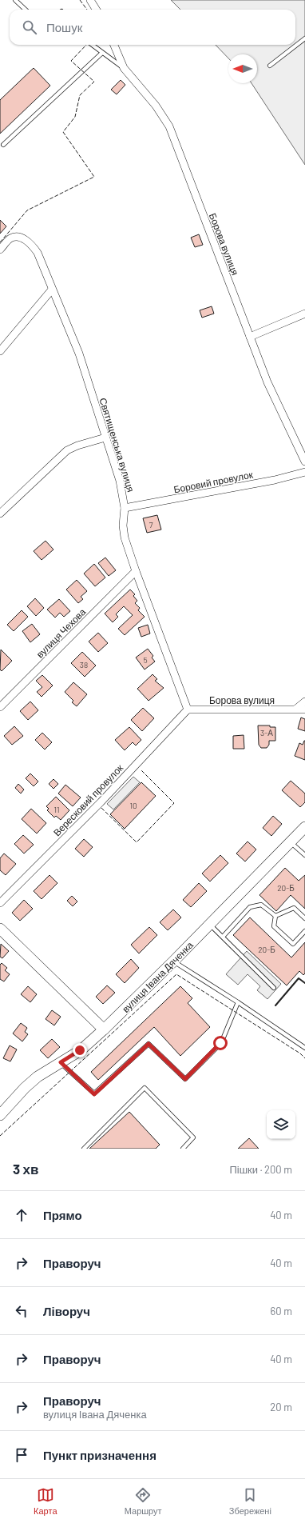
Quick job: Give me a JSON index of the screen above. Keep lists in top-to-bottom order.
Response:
{
  "streets": {
    "street": [
      "Борова вулиця",
      "Святищенська вулиця",
      "Боровий провулок",
      "вулиця Чехова",
      "Вересковий провулок",
      "вулиця Івана Дяченка"
    ]
  },
  "crossings": [
    ["Борова вулиця", "Святищенська вулиця"],
    ["Борова вулиця", "Вересковий провулок"],
    ["Святищенська вулиця", "Боровий провулок"],
    ["Святищенська вулиця", "вулиця Чехова"],
    ["Святищенська вулиця", "Вересковий провулок"]
  ],
  "house_numbers": [
    "7",
    "5",
    "38",
    "3-А",
    "10",
    "11",
    "20-Б",
    "20-Б"
  ],
  "north": "left",
  "page": {
    "search": "Пошук",
    "heading": ["3 хв", "Пішки · 200 m"],
    "list": [
      ["Прямо", "40 m"],
      ["Праворуч", "40 m"],
      ["Ліворуч", "60 m"],
      ["Праворуч", "40 m"],
      ["Праворуч", "вулиця Івана Дяченка", "20 m"],
      "Пункт призначення"
    ],
    "nav": ["Карта", "Маршрут", "Збережені"]
  }
}
